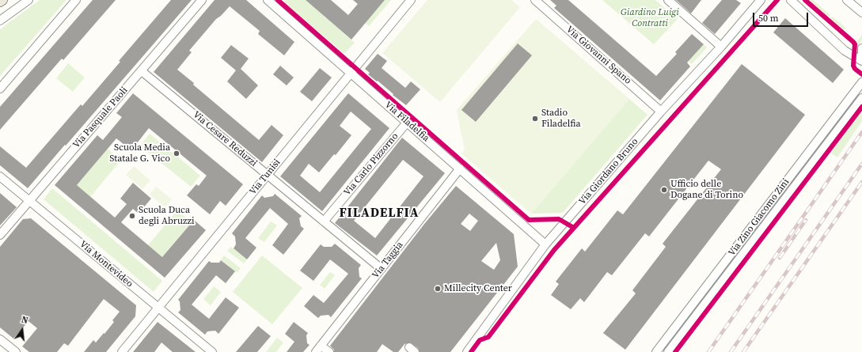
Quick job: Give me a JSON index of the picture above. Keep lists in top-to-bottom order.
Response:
{
  "streets": {
    "street": [
      "Via Giovanni Spano",
      "Via Pasquale Paoli",
      "Via Filadelfia",
      "Via Cesare Reduzzi",
      "Via Carlo Pizzorno",
      "Via Giordano Bruno",
      "Via Tunisi",
      "Via Zino Giacomo Zini",
      "Via Taggia",
      "Via Montevideo"
    ]
  },
  "crossings": [
    ["Via Giovanni Spano", "Via Giordano Bruno"],
    ["Via Pasquale Paoli", "Via Cesare Reduzzi"],
    ["Via Pasquale Paoli", "Via Montevideo"],
    ["Via Filadelfia", "Via Carlo Pizzorno"],
    ["Via Filadelfia", "Via Giordano Bruno"],
    ["Via Filadelfia", "Via Tunisi"],
    ["Via Filadelfia", "Via Taggia"],
    ["Via Cesare Reduzzi", "Via Carlo Pizzorno"],
    ["Via Cesare Reduzzi", "Via Tunisi"],
    ["Via Cesare Reduzzi", "Via Taggia"],
    ["Via Tunisi", "Via Montevideo"]
  ],
  "districts": ["FILADELFIA"],
  "parks": ["Giardino Luigi Contratti"],
  "places": [
    "Stadio Filadelfia",
    "Scuola Media Statale G. Vico",
    "Ufficio delle Dogane di Torino",
    "Scuola Duca degli Abruzzi",
    "Millecity Center"
  ],
  "scale_bar": "50 m",
  "north": "top"
}
